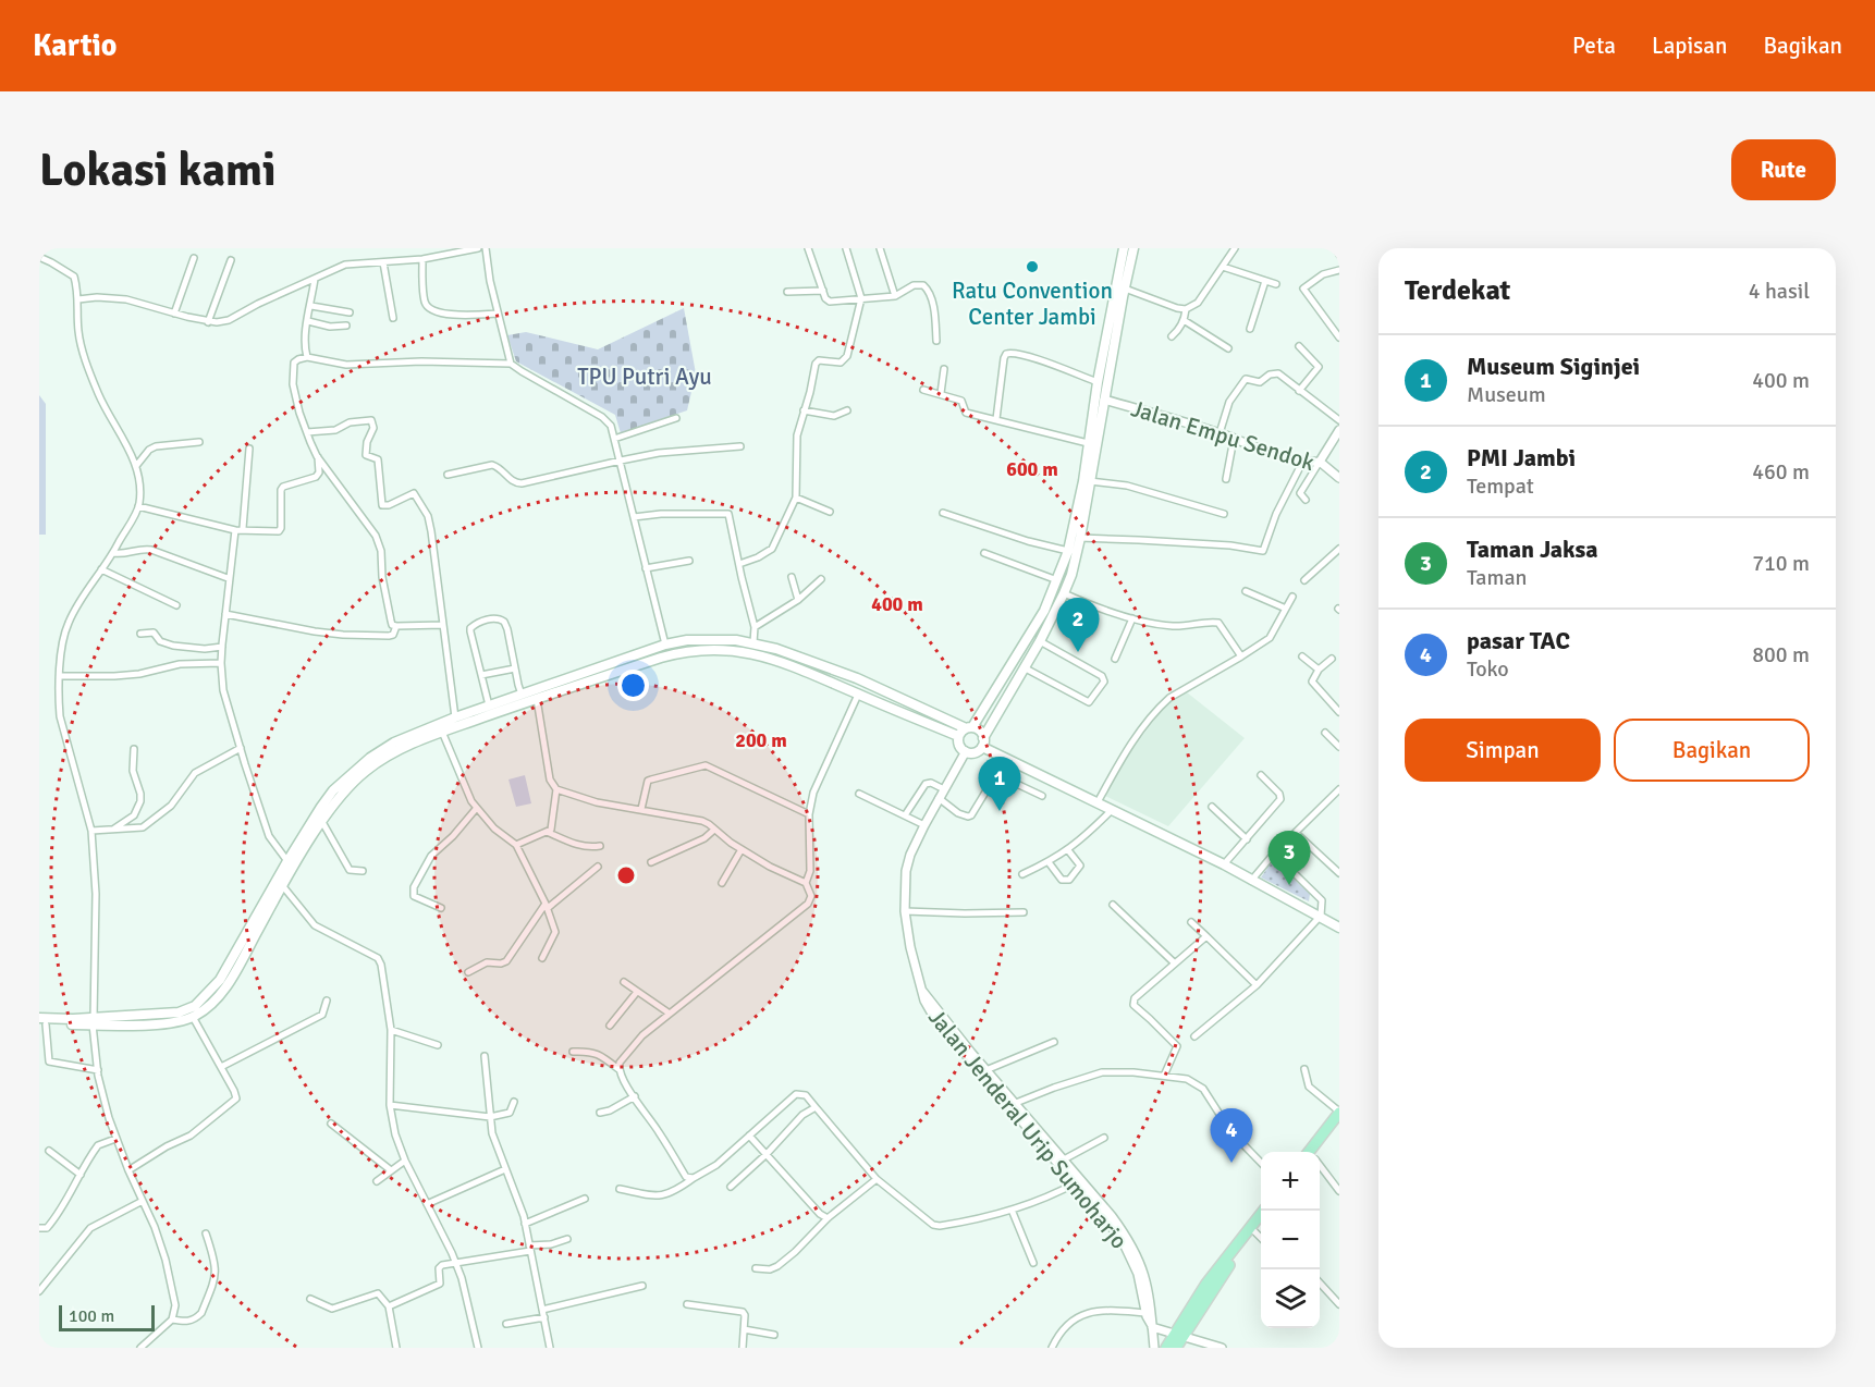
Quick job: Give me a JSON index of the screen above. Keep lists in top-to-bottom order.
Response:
{
  "streets": {
    "street": ["Jalan Empu Sendok", "Jalan Jenderal Urip Sumoharjo"]
  },
  "parks": ["TPU Putri Ayu"],
  "places": ["Ratu Convention Center Jambi"],
  "scale_bar": "100 m",
  "page": {
    "header": "Kartio",
    "nav": ["Peta", "Lapisan", "Bagikan"],
    "buttons": [
      "Rute",
      ["Simpan", "Bagikan"]
    ],
    "title": "Lokasi kami",
    "heading": ["Terdekat", "4 hasil"],
    "list": [
      {
        "mark": "1",
        "name": "Museum Siginjei",
        "note": "Museum",
        "value": "400 m"
      },
      {
        "mark": "2",
        "name": "PMI Jambi",
        "note": "Tempat",
        "value": "460 m"
      },
      {
        "mark": "3",
        "name": "Taman Jaksa",
        "note": "Taman",
        "value": "710 m"
      },
      {
        "mark": "4",
        "name": "pasar TAC",
        "note": "Toko",
        "value": "800 m"
      }
    ],
    "pins": [
      "2",
      "1",
      "3",
      "4"
    ],
    "map_buttons": ["+", "−"],
    "scale": "100 m"
  },
  "rings": ["600 m", "400 m", "200 m"]
}
